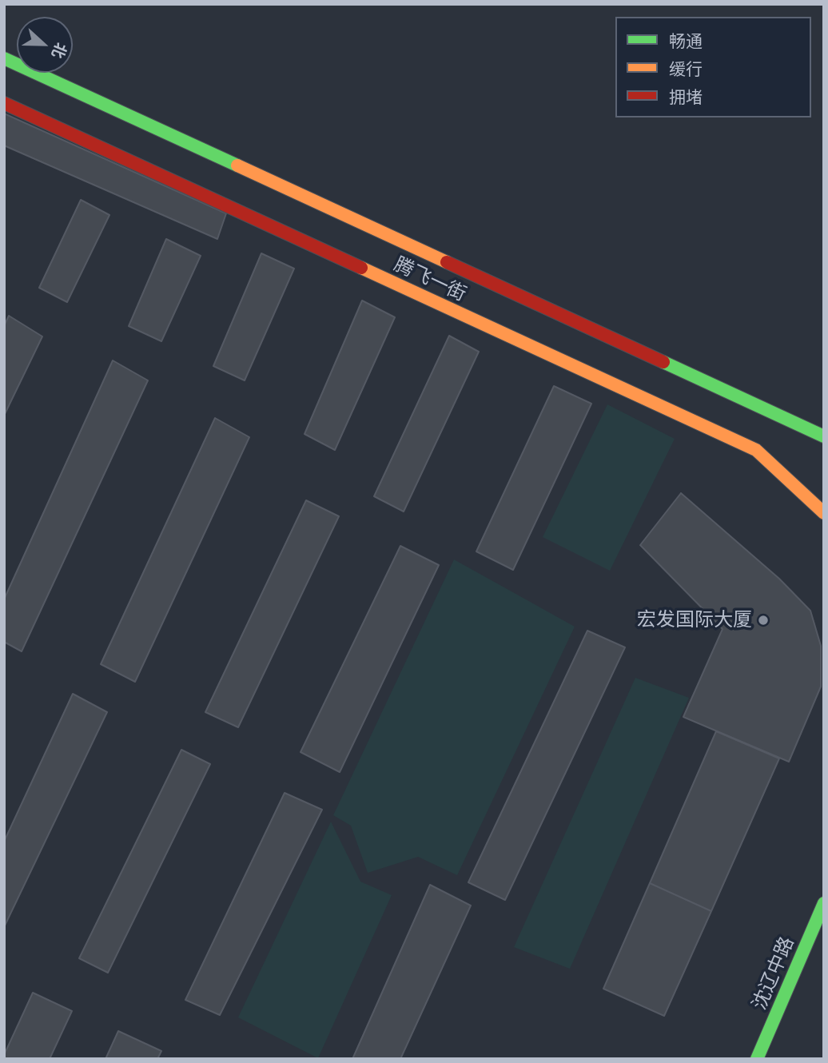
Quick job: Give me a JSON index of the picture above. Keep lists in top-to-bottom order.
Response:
{
  "streets": {
    "street": ["腾飞一街", "沈辽中路"]
  },
  "places": ["宏发国际大厦"],
  "legend": ["畅通", "缓行", "拥堵"],
  "north": "right"
}
